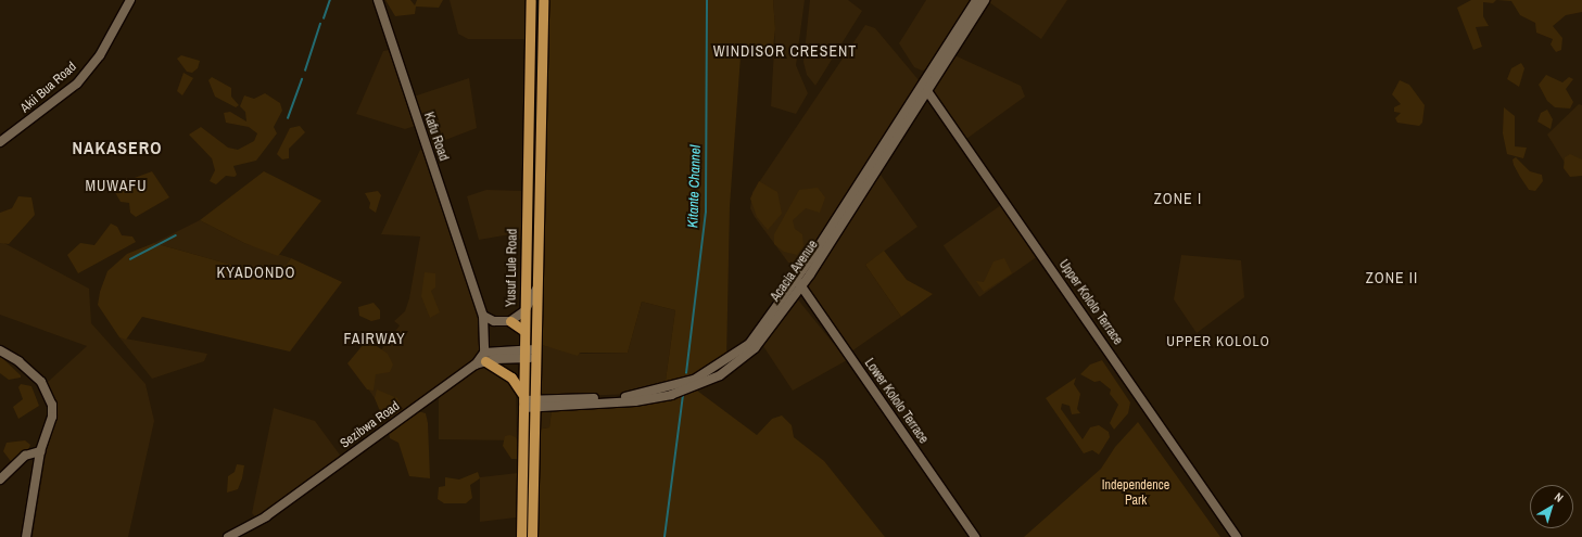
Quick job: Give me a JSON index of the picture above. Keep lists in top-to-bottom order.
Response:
{
  "streets": {
    "main road": [
      "Akii Bua Road",
      "Kafu Road",
      "Yusuf Lule Road",
      "Acacia Avenue",
      "Upper Kololo Terrace",
      "Lower Kololo Terrace",
      "Sezibwa Road"
    ]
  },
  "crossings": [
    ["Kafu Road", "Yusuf Lule Road"],
    ["Kafu Road", "Sezibwa Road"],
    ["Yusuf Lule Road", "Acacia Avenue"],
    ["Yusuf Lule Road", "Sezibwa Road"],
    ["Acacia Avenue", "Upper Kololo Terrace"],
    ["Acacia Avenue", "Lower Kololo Terrace"]
  ],
  "districts": [
    "WINDISOR CRESENT",
    "NAKASERO",
    "MUWAFU",
    "ZONE I",
    "KYADONDO",
    "ZONE II",
    "FAIRWAY",
    "UPPER KOLOLO"
  ],
  "water": ["Kitante Channel"],
  "parks": ["Independence Park"],
  "north": "top right"
}
